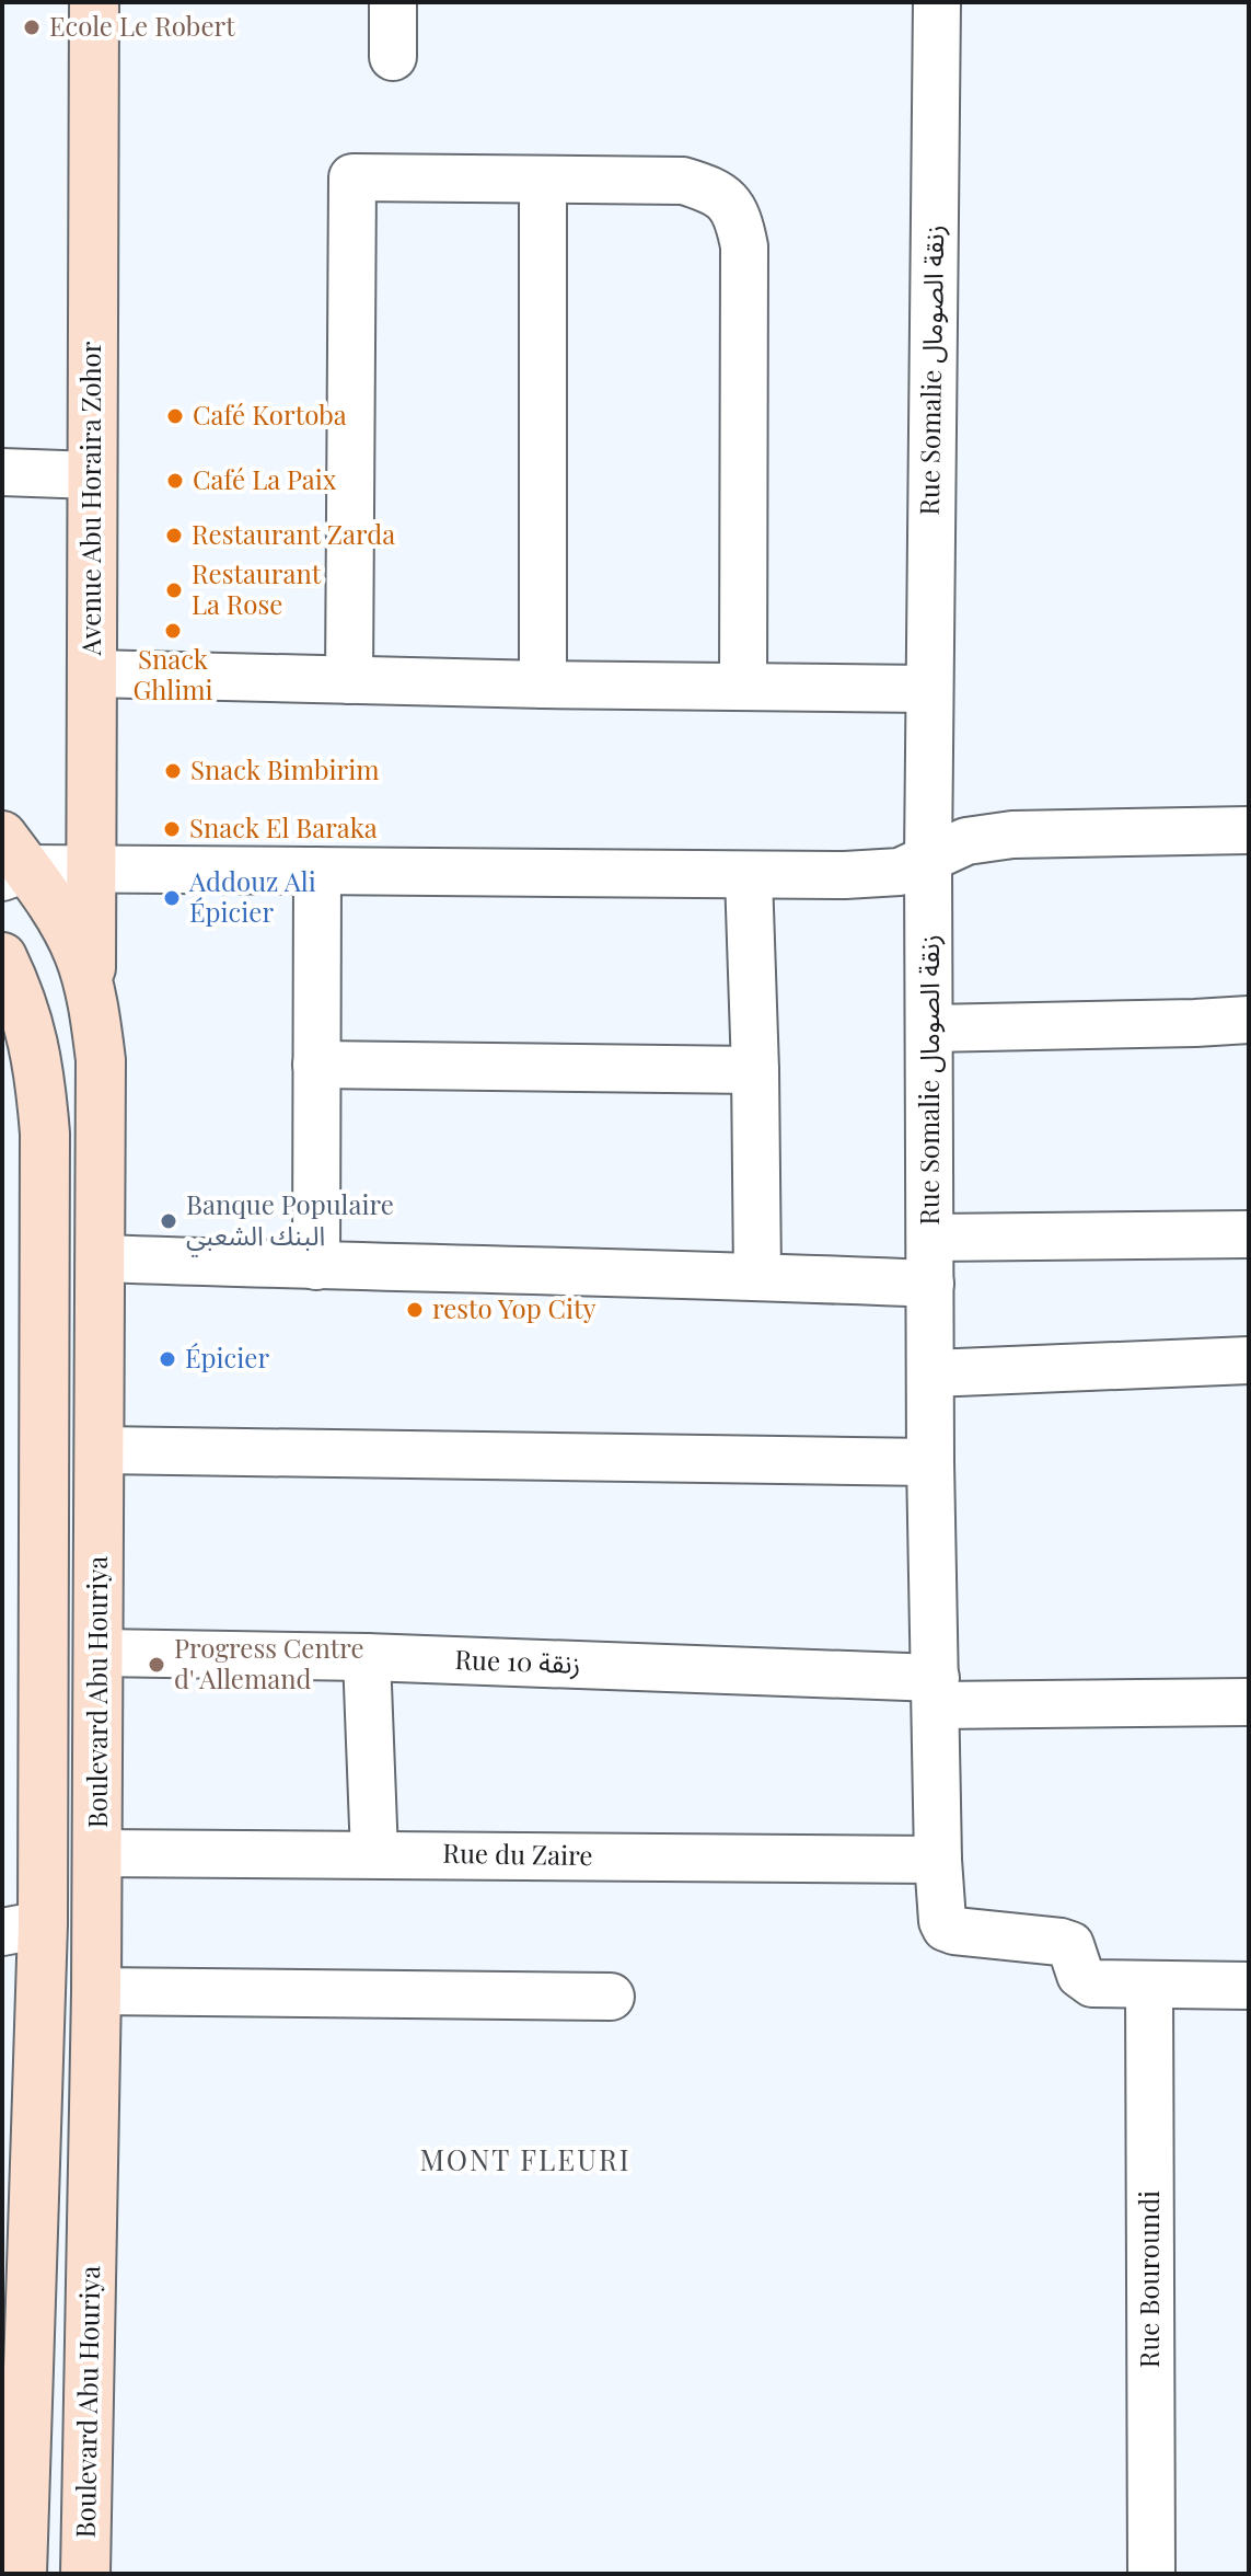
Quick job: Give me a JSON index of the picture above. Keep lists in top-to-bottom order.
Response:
{
  "streets": {
    "main road": ["Avenue Abu Horaira Zohor", "Boulevard Abu Houriya"],
    "street": [
      "Rue Somalie زنقة الصومال",
      "Rue 10 زنقة",
      "Rue du Zaire",
      "Rue Bouroundi"
    ]
  },
  "crossings": [
    ["Rue Somalie زنقة الصومال", "Rue 10 زنقة"],
    ["Rue Somalie زنقة الصومال", "Rue du Zaire"],
    ["Rue Somalie زنقة الصومال", "Rue Bouroundi"],
    ["Avenue Abu Horaira Zohor", "Boulevard Abu Houriya"],
    ["Rue 10 زنقة", "Boulevard Abu Houriya"],
    ["Boulevard Abu Houriya", "Rue du Zaire"]
  ],
  "districts": ["MONT FLEURI"],
  "places": [
    "Ecole Le Robert",
    "Café Kortoba",
    "Café La Paix",
    "Restaurant Zarda",
    "Restaurant La Rose",
    "Snack Ghlimi",
    "Snack Bimbirim",
    "Snack El Baraka",
    "Addouz Ali Épicier",
    "Banque Populaire البنك الشعبي",
    "resto Yop City",
    "Épicier",
    "Progress Centre d' Allemand"
  ]
}
